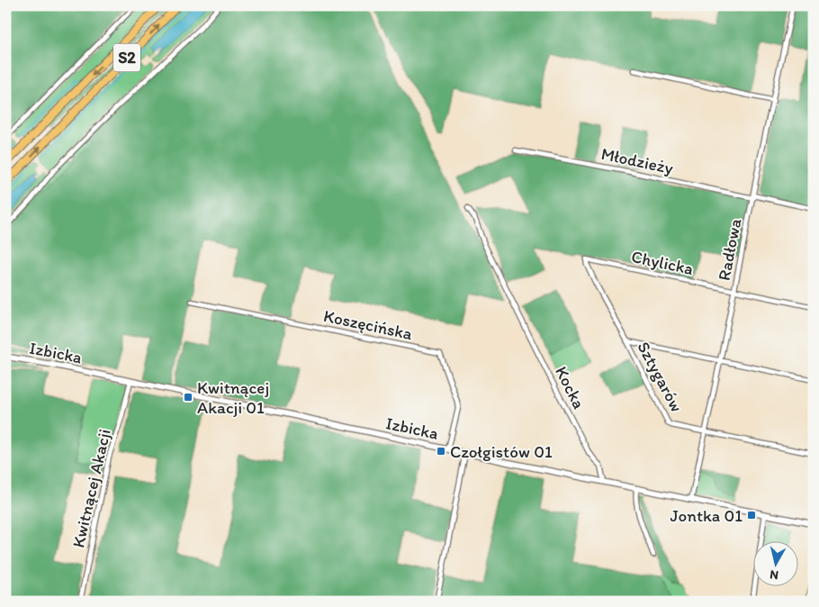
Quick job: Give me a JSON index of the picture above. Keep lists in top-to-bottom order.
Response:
{
  "streets": {
    "highway": ["S2"],
    "street": [
      "Młodzieży",
      "Radłowa",
      "Chylicka",
      "Koszęcińska",
      "Izbicka",
      "Sztygarów",
      "Kocka",
      "Kwitnącej Akacji"
    ]
  },
  "crossings": [
    ["Młodzieży", "Radłowa"],
    ["Radłowa", "Chylicka"],
    ["Radłowa", "Izbicka"],
    ["Radłowa", "Sztygarów"],
    ["Chylicka", "Sztygarów"],
    ["Koszęcińska", "Izbicka"],
    ["Izbicka", "Kocka"],
    ["Izbicka", "Kwitnącej Akacji"]
  ],
  "places": {
    "transit": ["Kwitnącej Akacji 01", "Czołgistów 01", "Jontka 01"]
  },
  "north": "bottom"
}
